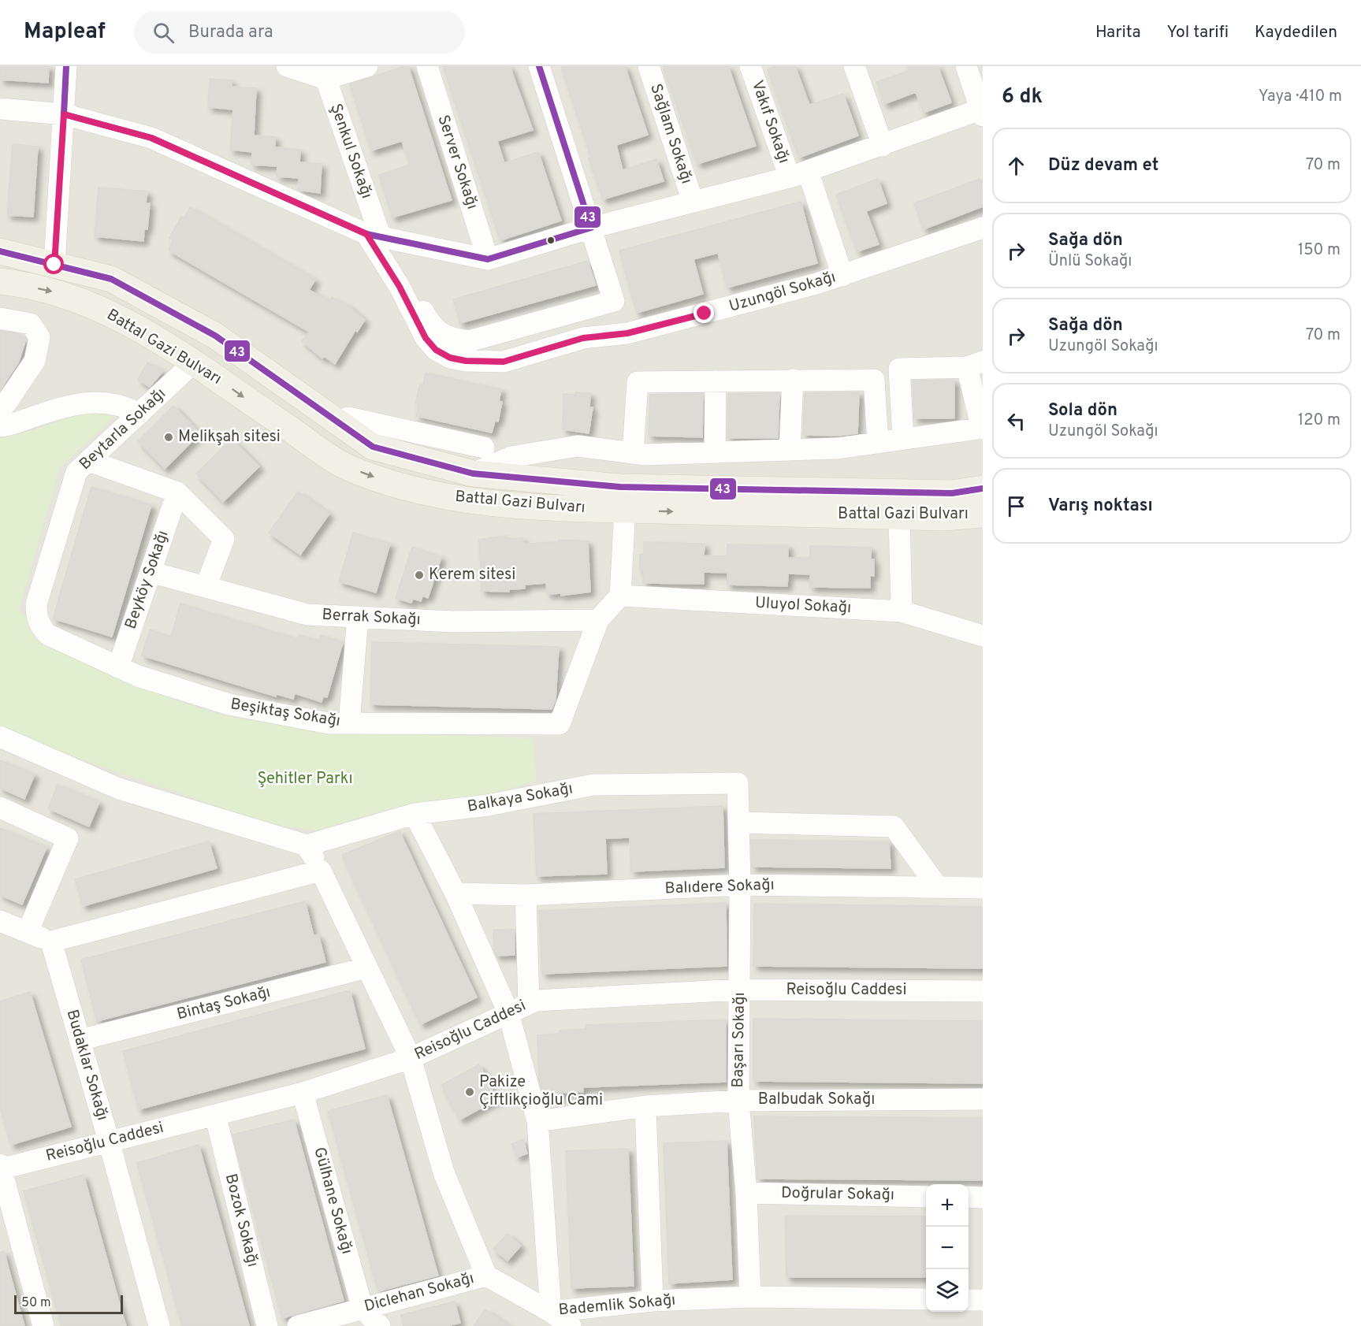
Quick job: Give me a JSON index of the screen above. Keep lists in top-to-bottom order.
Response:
{
  "streets": {
    "main road": ["Battal Gazi Bulvarı"],
    "street": [
      "Vakıf Sokağı",
      "Sağlam Sokağı",
      "Şenkul Sokağı",
      "Server Sokağı",
      "Uzungöl Sokağı",
      "Beytarla Sokağı",
      "Beyköy Sokağı",
      "Uluyol Sokağı",
      "Berrak Sokağı",
      "Beşiktaş Sokağı",
      "Balkaya Sokağı",
      "Balıdere Sokağı",
      "Reisoğlu Caddesi",
      "Bintaş Sokağı",
      "Başarı Sokağı",
      "Budaklar Sokağı",
      "Balbudak Sokağı",
      "Doğrular Sokağı",
      "Gülhane Sokağı",
      "Bozok Sokağı",
      "Diclehan Sokağı",
      "Bademlik Sokağı"
    ]
  },
  "crossings": [
    ["Vakıf Sokağı", "Uzungöl Sokağı"],
    ["Şenkul Sokağı", "Uzungöl Sokağı"],
    ["Battal Gazi Bulvarı", "Beytarla Sokağı"],
    ["Beytarla Sokağı", "Beşiktaş Sokağı"],
    ["Beyköy Sokağı", "Berrak Sokağı"],
    ["Beyköy Sokağı", "Beşiktaş Sokağı"],
    ["Berrak Sokağı", "Beşiktaş Sokağı"],
    ["Balkaya Sokağı", "Başarı Sokağı"],
    ["Balkaya Sokağı", "Bademlik Sokağı"],
    ["Balıdere Sokağı", "Başarı Sokağı"],
    ["Balıdere Sokağı", "Bademlik Sokağı"],
    ["Reisoğlu Caddesi", "Başarı Sokağı"],
    ["Reisoğlu Caddesi", "Budaklar Sokağı"],
    ["Reisoğlu Caddesi", "Gülhane Sokağı"],
    ["Reisoğlu Caddesi", "Bozok Sokağı"],
    ["Reisoğlu Caddesi", "Bademlik Sokağı"],
    ["Bintaş Sokağı", "Budaklar Sokağı"],
    ["Başarı Sokağı", "Balbudak Sokağı"],
    ["Başarı Sokağı", "Doğrular Sokağı"],
    ["Başarı Sokağı", "Bademlik Sokağı"],
    ["Balbudak Sokağı", "Bademlik Sokağı"],
    ["Gülhane Sokağı", "Diclehan Sokağı"]
  ],
  "parks": ["Şehitler Parkı"],
  "places": ["Melikşah sitesi", "Kerem sitesi", "Pakize Çiftlikçioğlu Cami"],
  "lines": ["transit line 43"],
  "scale_bar": "50 m",
  "page": {
    "header": "Mapleaf",
    "search": "Burada ara",
    "nav": ["Harita", "Yol tarifi", "Kaydedilen"],
    "heading": ["6 dk", "Yaya · 410 m"],
    "list": [
      ["Düz devam et", "70 m"],
      ["Sağa dön", "Ünlü Sokağı", "150 m"],
      ["Sağa dön", "Uzungöl Sokağı", "70 m"],
      ["Sola dön", "Uzungöl Sokağı", "120 m"],
      "Varış noktası"
    ],
    "map_buttons": ["+", "−"],
    "scale": "50 m"
  }
}
